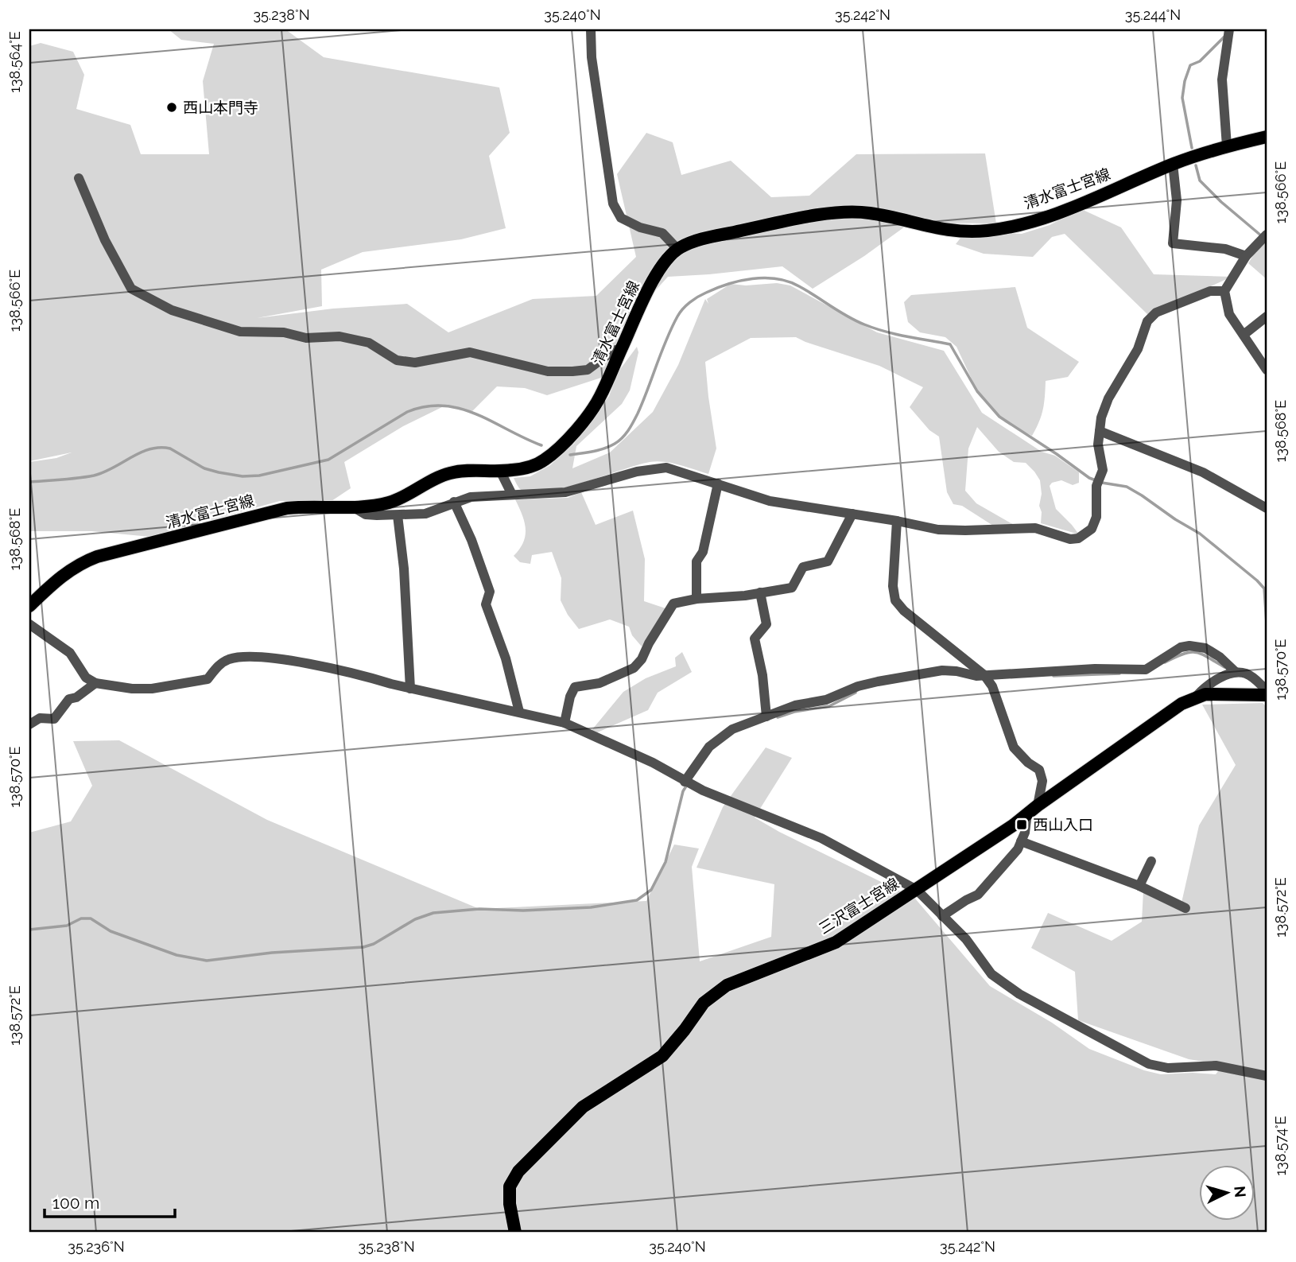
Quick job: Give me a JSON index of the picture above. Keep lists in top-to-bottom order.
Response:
{
  "streets": {
    "main road": ["清水富士宮線", "三沢富士宮線"]
  },
  "places": {
    "other": ["西山本門寺"],
    "transit": ["西山入口"]
  },
  "scale_bar": "100 m",
  "north": "right",
  "coordinates": [
    "35.238°N",
    "35.240°N",
    "35.242°N",
    "35.244°N",
    "138.564°E",
    "138.566°E",
    "138.568°E",
    "138.570°E",
    "138.572°E",
    "138.574°E",
    "35.236°N"
  ]
}
